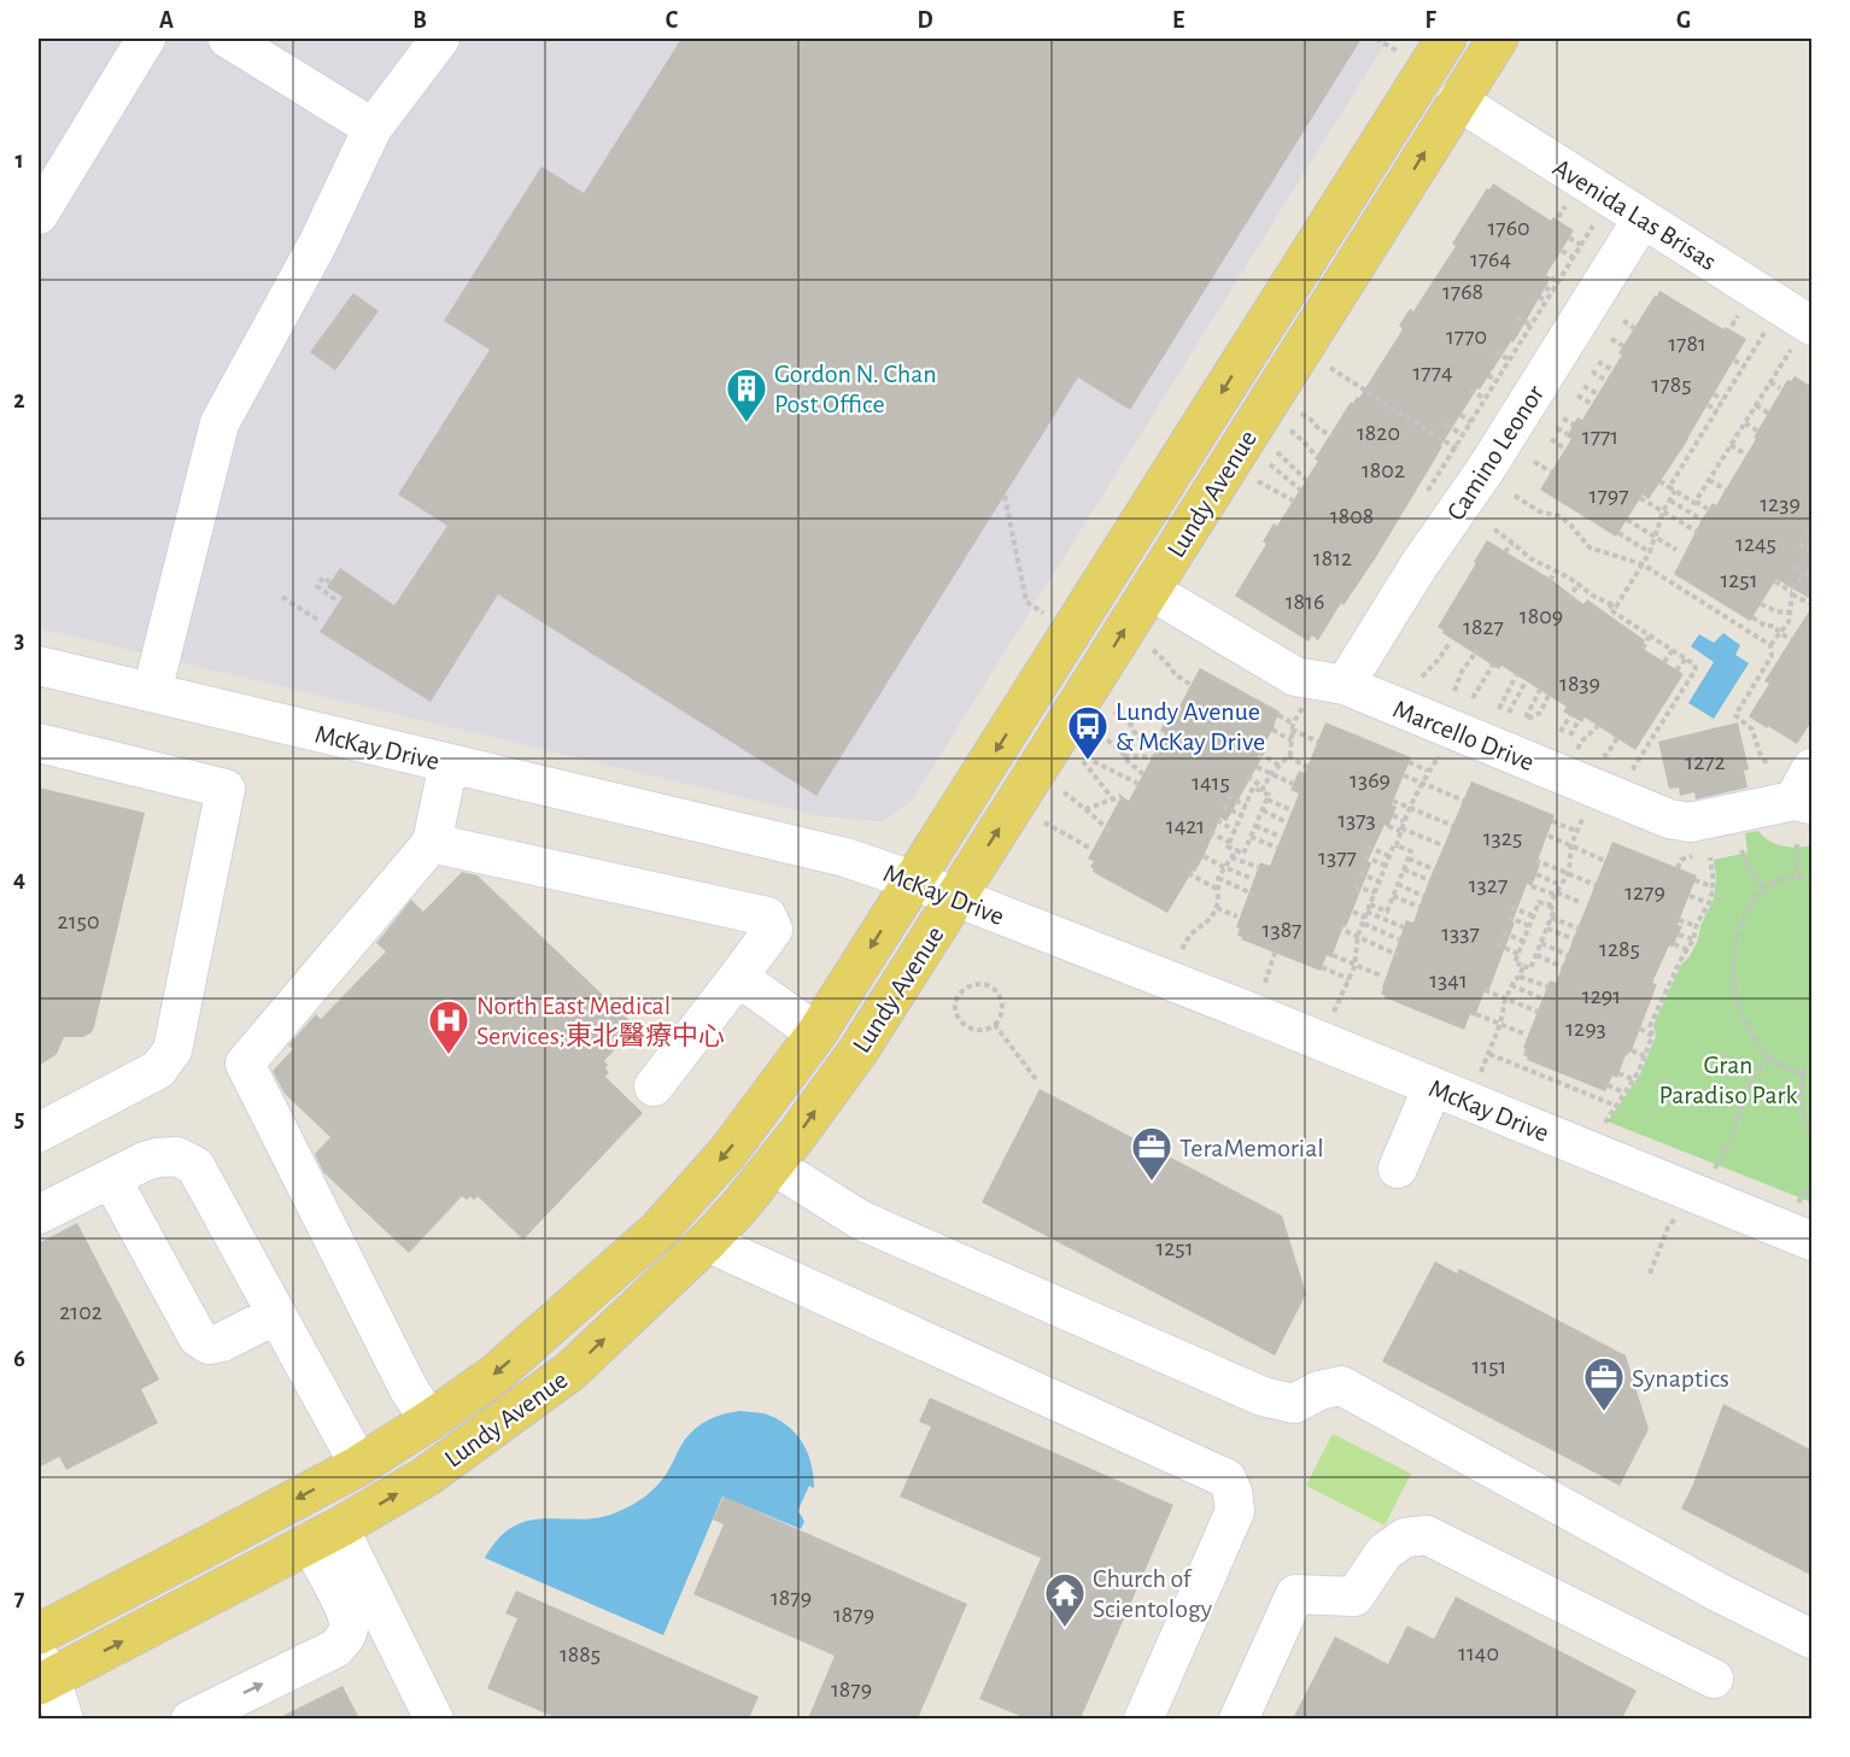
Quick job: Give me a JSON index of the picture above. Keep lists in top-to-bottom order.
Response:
{
  "streets": {
    "main road": ["Lundy Avenue"],
    "street": [
      "Avenida Las Brisas",
      "Camino Leonor",
      "Marcello Drive",
      "McKay Drive"
    ]
  },
  "crossings": [
    ["Avenida Las Brisas", "Camino Leonor"],
    ["Avenida Las Brisas", "Lundy Avenue"],
    ["Camino Leonor", "Marcello Drive"],
    ["Lundy Avenue", "Marcello Drive"],
    ["Lundy Avenue", "McKay Drive"]
  ],
  "parks": ["Gran Paradiso Park"],
  "places": {
    "building": ["Gordon N. Chan Post Office"],
    "bus stop": ["Lundy Avenue & McKay Drive"],
    "hospital": ["North East Medical Services;東北醫療中心"],
    "office": ["TeraMemorial", "Synaptics"],
    "temple": ["Church of Scientology"]
  },
  "house_numbers": [
    "1760",
    "1764",
    "1768",
    "1770",
    "1781",
    "1774",
    "1785",
    "1820",
    "1771",
    "1802",
    "1797",
    "1239",
    "1808",
    "1245",
    "1812",
    "1251",
    "1816",
    "1809",
    "1827",
    "1839",
    "1272",
    "1369",
    "1415",
    "1373",
    "1421",
    "1325",
    "1377",
    "1327",
    "1279",
    "2150",
    "1387",
    "1337",
    "1285",
    "1341",
    "1291",
    "1293",
    "1251",
    "2102",
    "1151",
    "1879",
    "1879",
    "1140",
    "1885",
    "1879"
  ],
  "grid": {
    "columns": [
      "A",
      "B",
      "C",
      "D",
      "E",
      "F",
      "G"
    ],
    "rows": [
      "1",
      "2",
      "3",
      "4",
      "5",
      "6",
      "7"
    ]
  }
}
